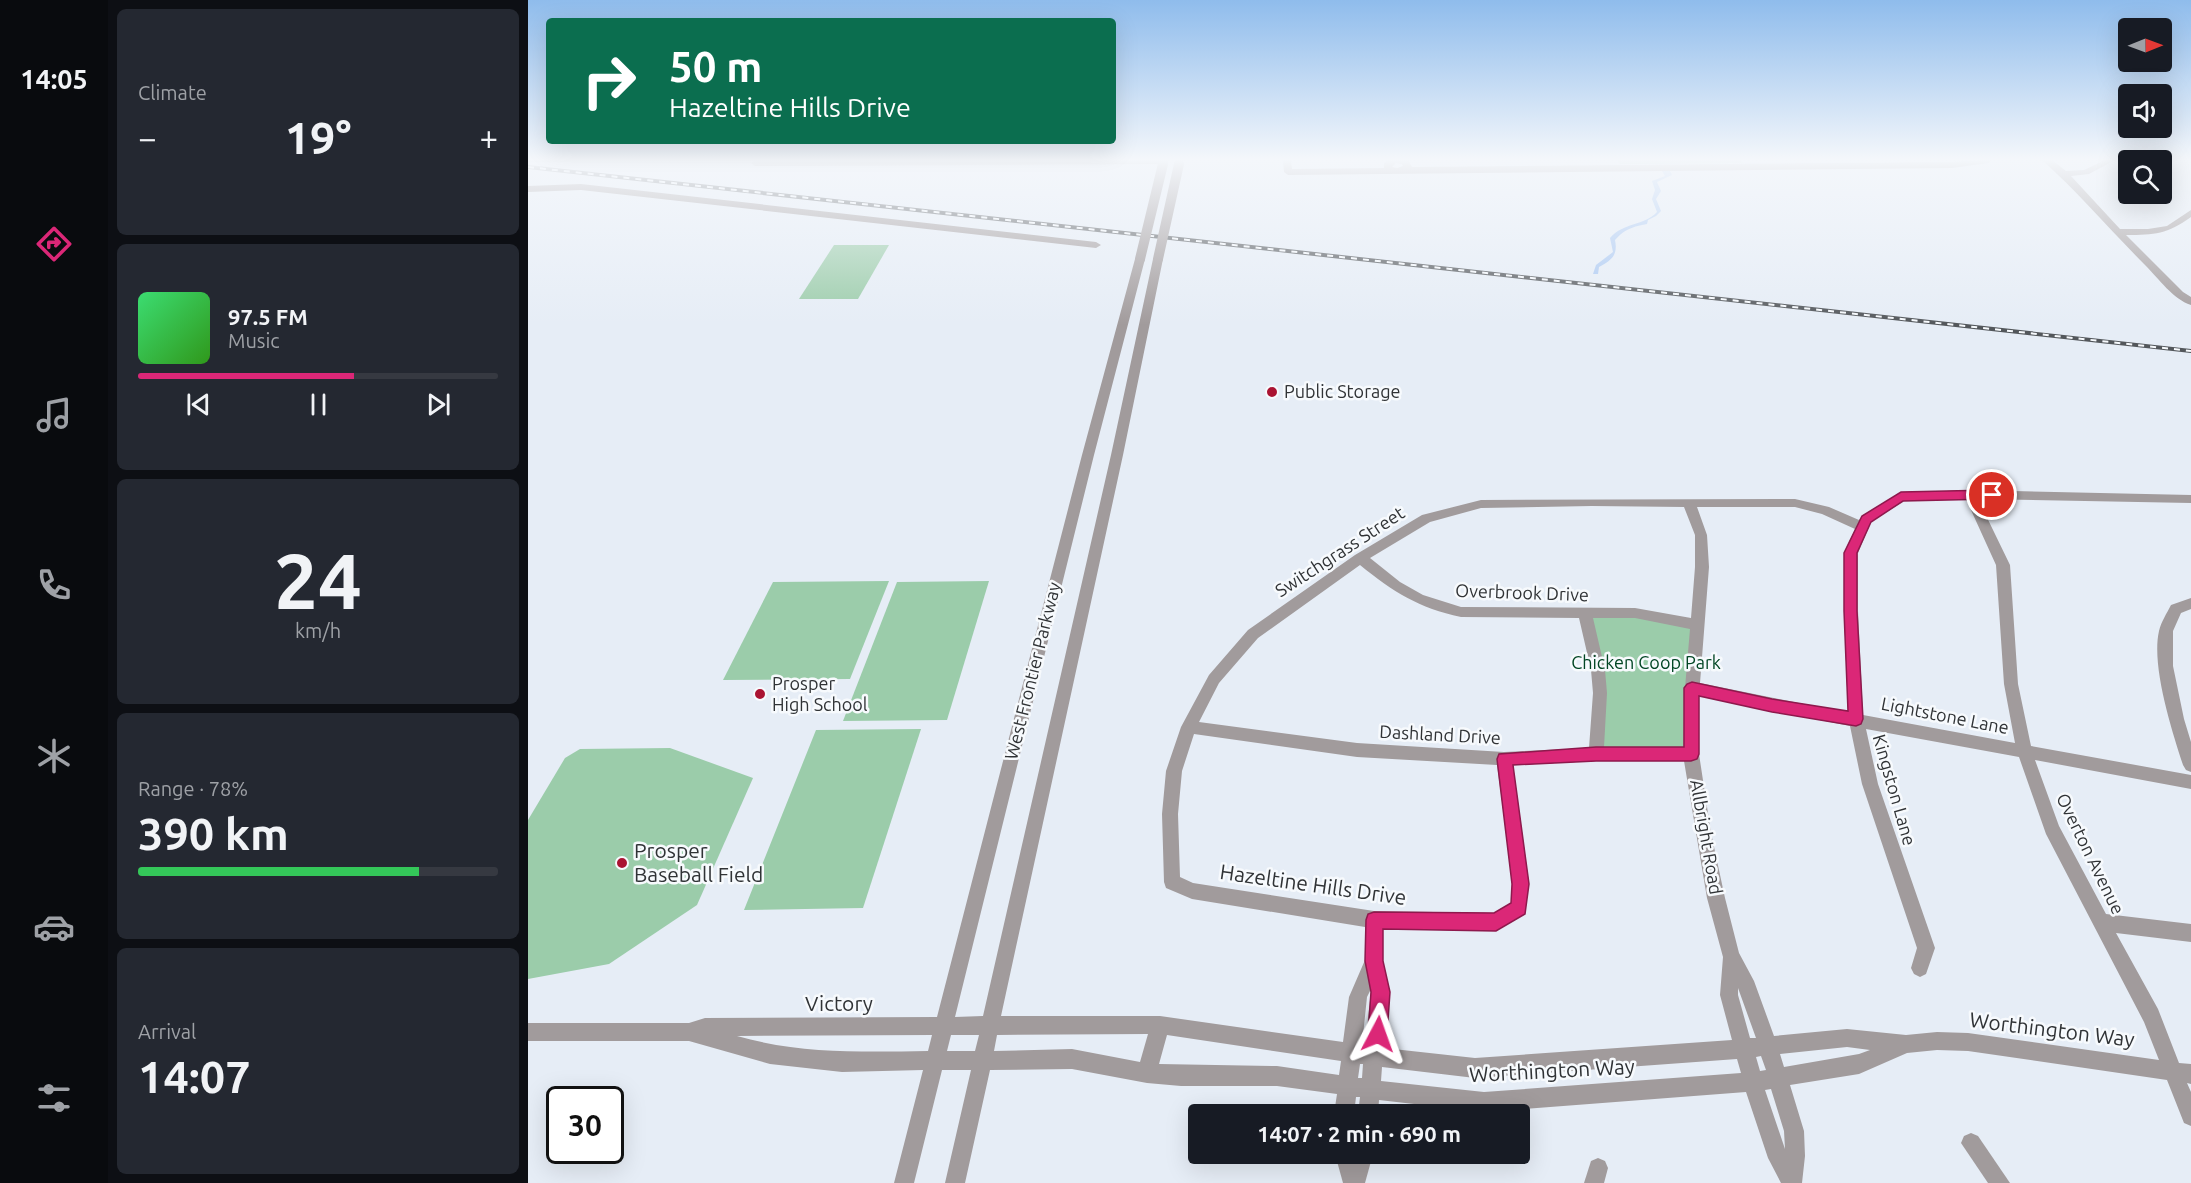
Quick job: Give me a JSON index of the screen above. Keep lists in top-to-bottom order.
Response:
{
  "streets": {
    "street": [
      "Switchgrass Street",
      "Overbrook Drive",
      "West Frontier Parkway",
      "Lightstone Lane",
      "Dashland Drive",
      "Kingston Lane",
      "Allbright Road",
      "Overton Avenue",
      "Hazeltine Hills Drive",
      "Victory",
      "Worthington Way"
    ]
  },
  "crossings": [
    ["Switchgrass Street", "Overbrook Drive"],
    ["Switchgrass Street", "Dashland Drive"],
    ["Switchgrass Street", "Kingston Lane"],
    ["Switchgrass Street", "Allbright Road"],
    ["Switchgrass Street", "Hazeltine Hills Drive"],
    ["Overbrook Drive", "Allbright Road"],
    ["West Frontier Parkway", "Victory"],
    ["West Frontier Parkway", "Worthington Way"],
    ["Lightstone Lane", "Kingston Lane"],
    ["Lightstone Lane", "Allbright Road"],
    ["Lightstone Lane", "Overton Avenue"],
    ["Dashland Drive", "Allbright Road"],
    ["Dashland Drive", "Hazeltine Hills Drive"],
    ["Kingston Lane", "Overton Avenue"],
    ["Allbright Road", "Worthington Way"],
    ["Overton Avenue", "Worthington Way"],
    ["Victory", "Worthington Way"]
  ],
  "parks": ["Chicken Coop Park"],
  "places": ["Public Storage", "Prosper High School", "Prosper Baseball Field"],
  "north": "right",
  "page": {
    "tabs": "14:05",
    "tile": [
      "Climate",
      ["24", "km/h"],
      ["Range · 78%", "390 km"],
      ["Arrival", "14:07"]
    ],
    "turn": ["50 m", "Hazeltine Hills Drive"],
    "heat": ["−", "19°", "+"],
    "song": ["97.5 FM", "Music"],
    "limit": "30",
    "trip": "14:07 · 2 min · 690 m"
  }
}
